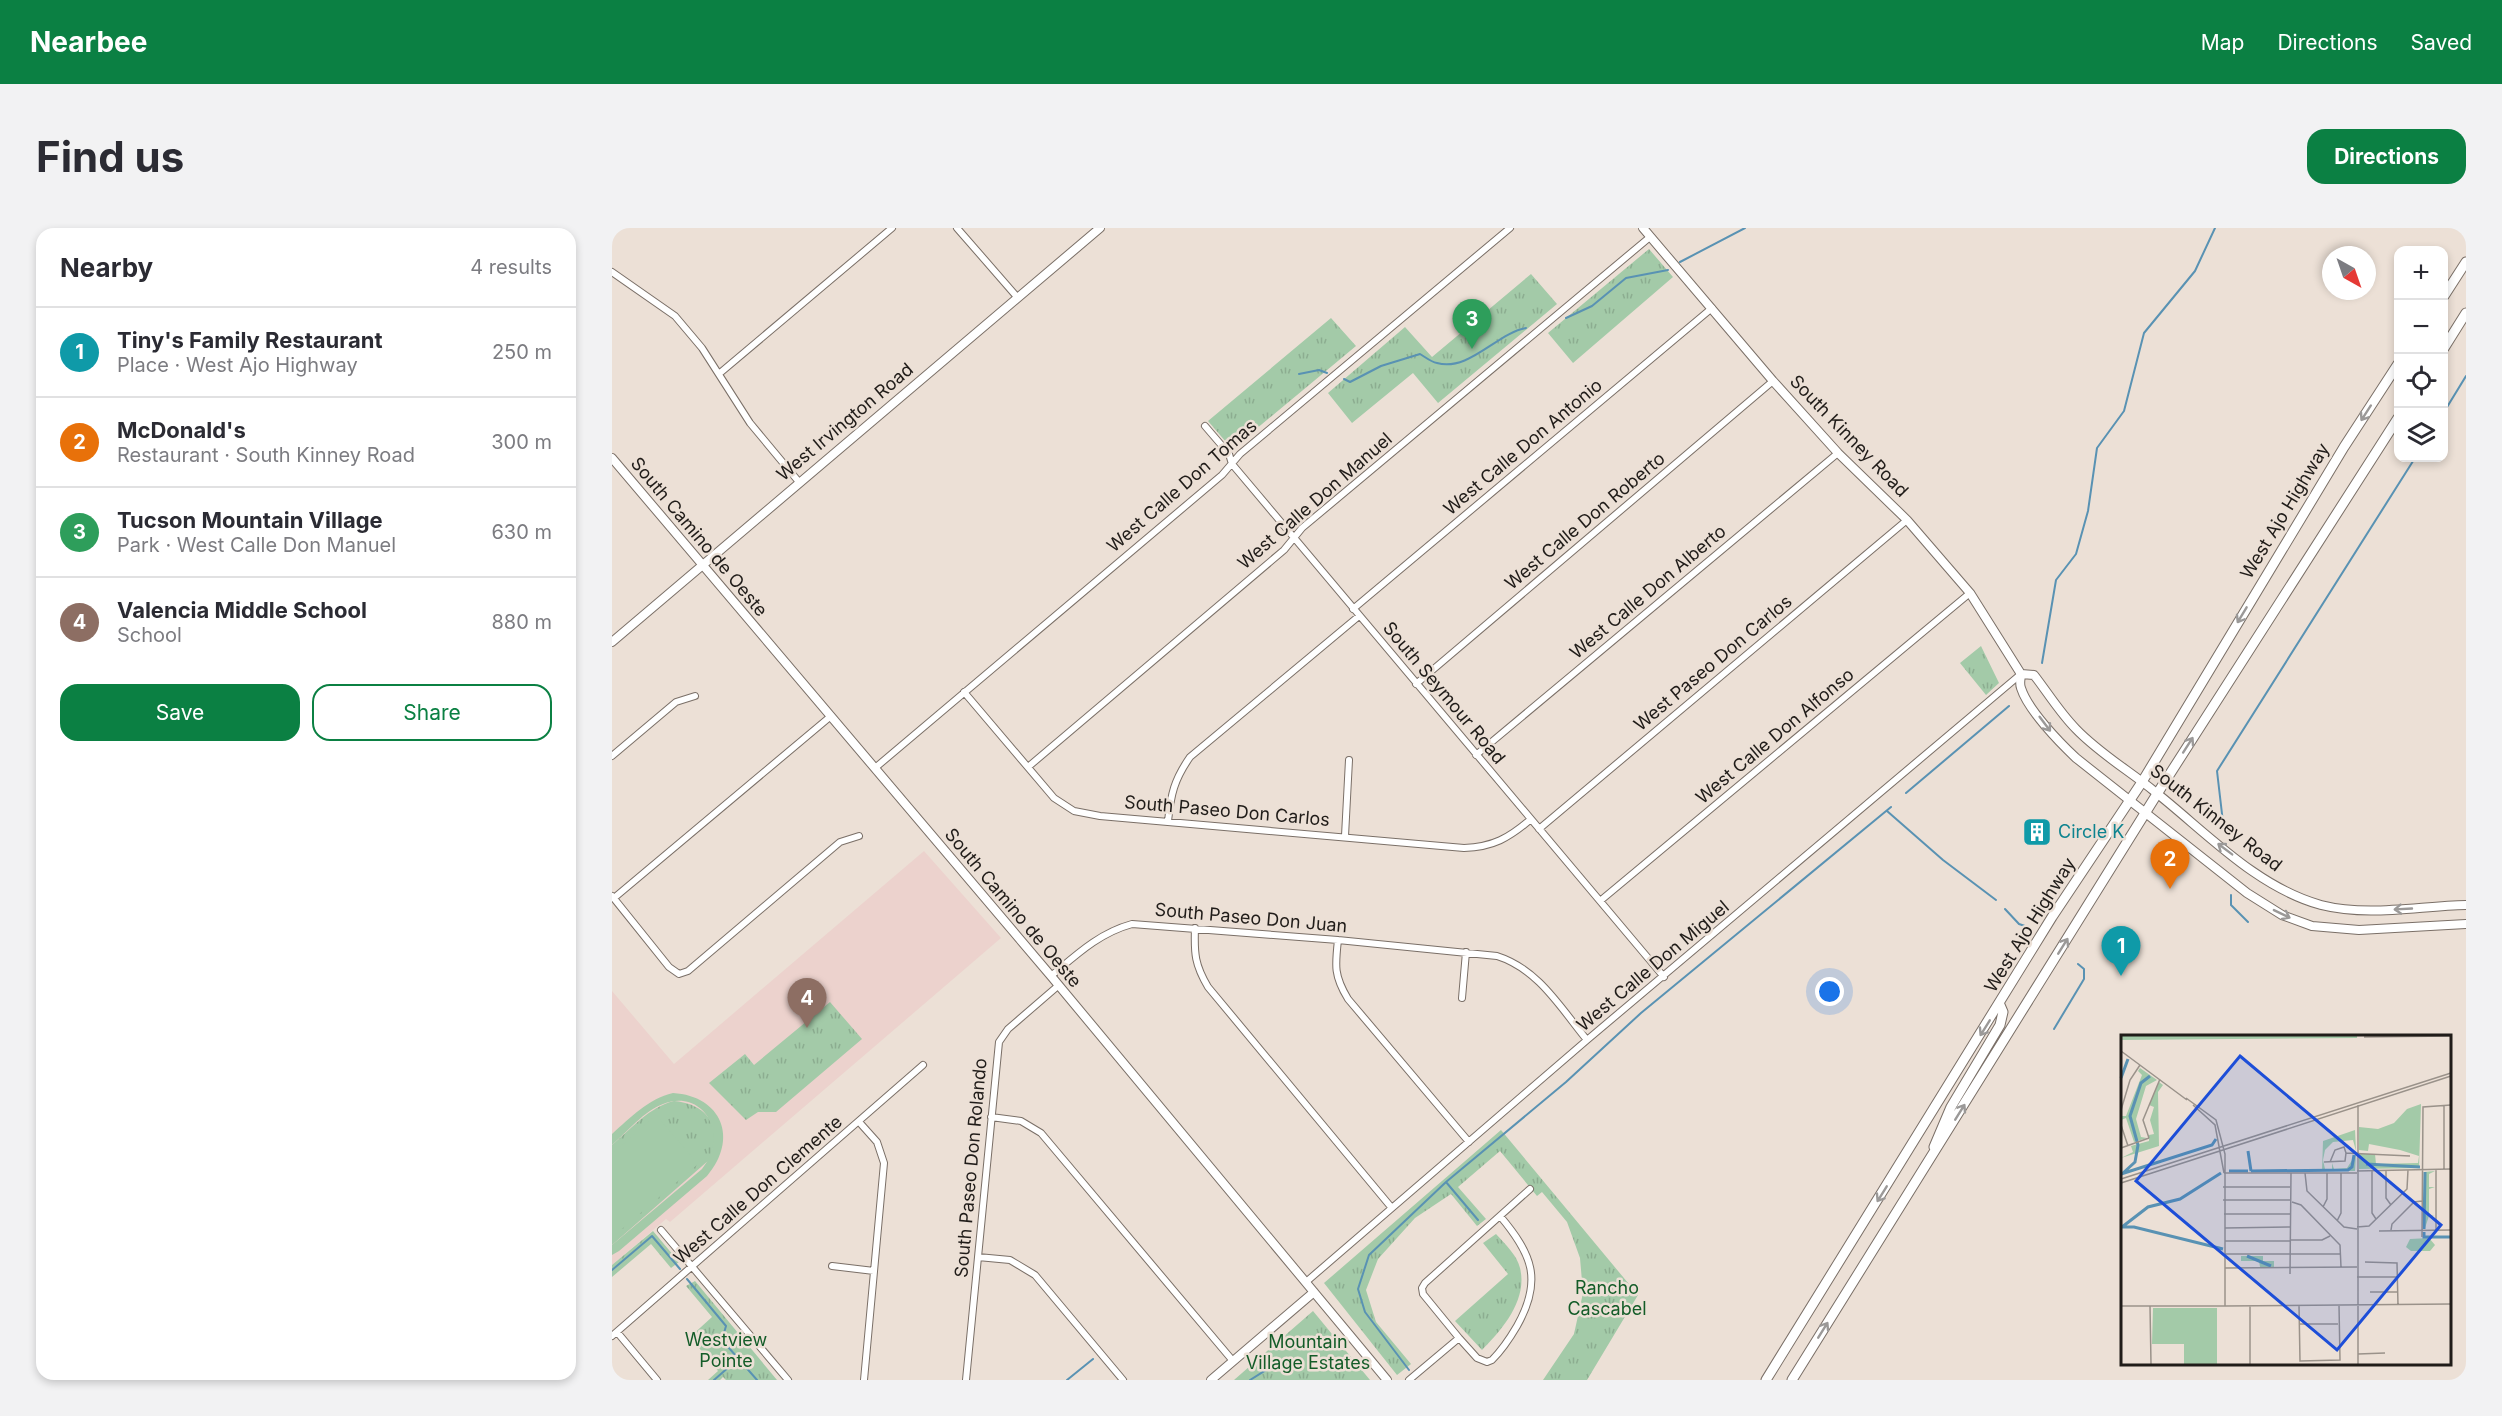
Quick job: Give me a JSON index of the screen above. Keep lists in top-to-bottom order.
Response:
{
  "streets": {
    "main road": ["West Irvington Road", "South Kinney Road", "West Ajo Highway"],
    "street": [
      "West Calle Don Antonio",
      "West Calle Don Tomas",
      "West Calle Don Manuel",
      "West Calle Don Roberto",
      "South Camino de Oeste",
      "West Calle Don Alberto",
      "West Paseo Don Carlos",
      "South Seymour Road",
      "West Calle Don Alfonso",
      "South Paseo Don Carlos",
      "South Paseo Don Juan",
      "West Calle Don Miguel",
      "South Paseo Don Rolando",
      "West Calle Don Clemente"
    ]
  },
  "crossings": [
    ["West Irvington Road", "South Camino de Oeste"],
    ["South Kinney Road", "West Calle Don Antonio"],
    ["South Kinney Road", "West Calle Don Manuel"],
    ["South Kinney Road", "West Ajo Highway"],
    ["South Kinney Road", "West Calle Don Roberto"],
    ["South Kinney Road", "West Calle Don Alberto"],
    ["South Kinney Road", "West Paseo Don Carlos"],
    ["South Kinney Road", "West Calle Don Alfonso"],
    ["South Kinney Road", "West Calle Don Miguel"],
    ["West Calle Don Antonio", "South Seymour Road"],
    ["West Calle Don Tomas", "South Camino de Oeste"],
    ["West Calle Don Tomas", "South Seymour Road"],
    ["West Calle Don Tomas", "South Paseo Don Carlos"],
    ["West Calle Don Manuel", "South Seymour Road"],
    ["West Calle Don Manuel", "South Paseo Don Carlos"],
    ["West Calle Don Roberto", "South Seymour Road"],
    ["South Camino de Oeste", "South Paseo Don Juan"],
    ["South Camino de Oeste", "West Calle Don Miguel"],
    ["South Camino de Oeste", "South Paseo Don Rolando"],
    ["West Calle Don Alberto", "South Seymour Road"],
    ["West Paseo Don Carlos", "South Seymour Road"],
    ["South Seymour Road", "West Calle Don Alfonso"],
    ["South Seymour Road", "South Paseo Don Carlos"],
    ["South Seymour Road", "West Calle Don Miguel"],
    ["South Paseo Don Juan", "West Calle Don Miguel"]
  ],
  "parks": ["Rancho Cascabel", "Westview Pointe", "Mountain Village Estates"],
  "places": {
    "building": ["Circle K"]
  },
  "north": "bottom right",
  "page": {
    "header": "Nearbee",
    "nav": ["Map", "Directions", "Saved"],
    "buttons": [
      "Directions",
      ["Save", "Share"]
    ],
    "title": "Find us",
    "heading": ["Nearby", "4 results"],
    "map_buttons": ["+", "−"],
    "pins": [
      "3",
      "2",
      "1",
      "4"
    ],
    "list": [
      {
        "mark": "1",
        "name": "Tiny's Family Restaurant",
        "note": "Place · West Ajo Highway",
        "value": "250 m"
      },
      {
        "mark": "2",
        "name": "McDonald's",
        "note": "Restaurant · South Kinney Road",
        "value": "300 m"
      },
      {
        "mark": "3",
        "name": "Tucson Mountain Village",
        "note": "Park · West Calle Don Manuel",
        "value": "630 m"
      },
      {
        "mark": "4",
        "name": "Valencia Middle School",
        "note": "School",
        "value": "880 m"
      }
    ]
  }
}
